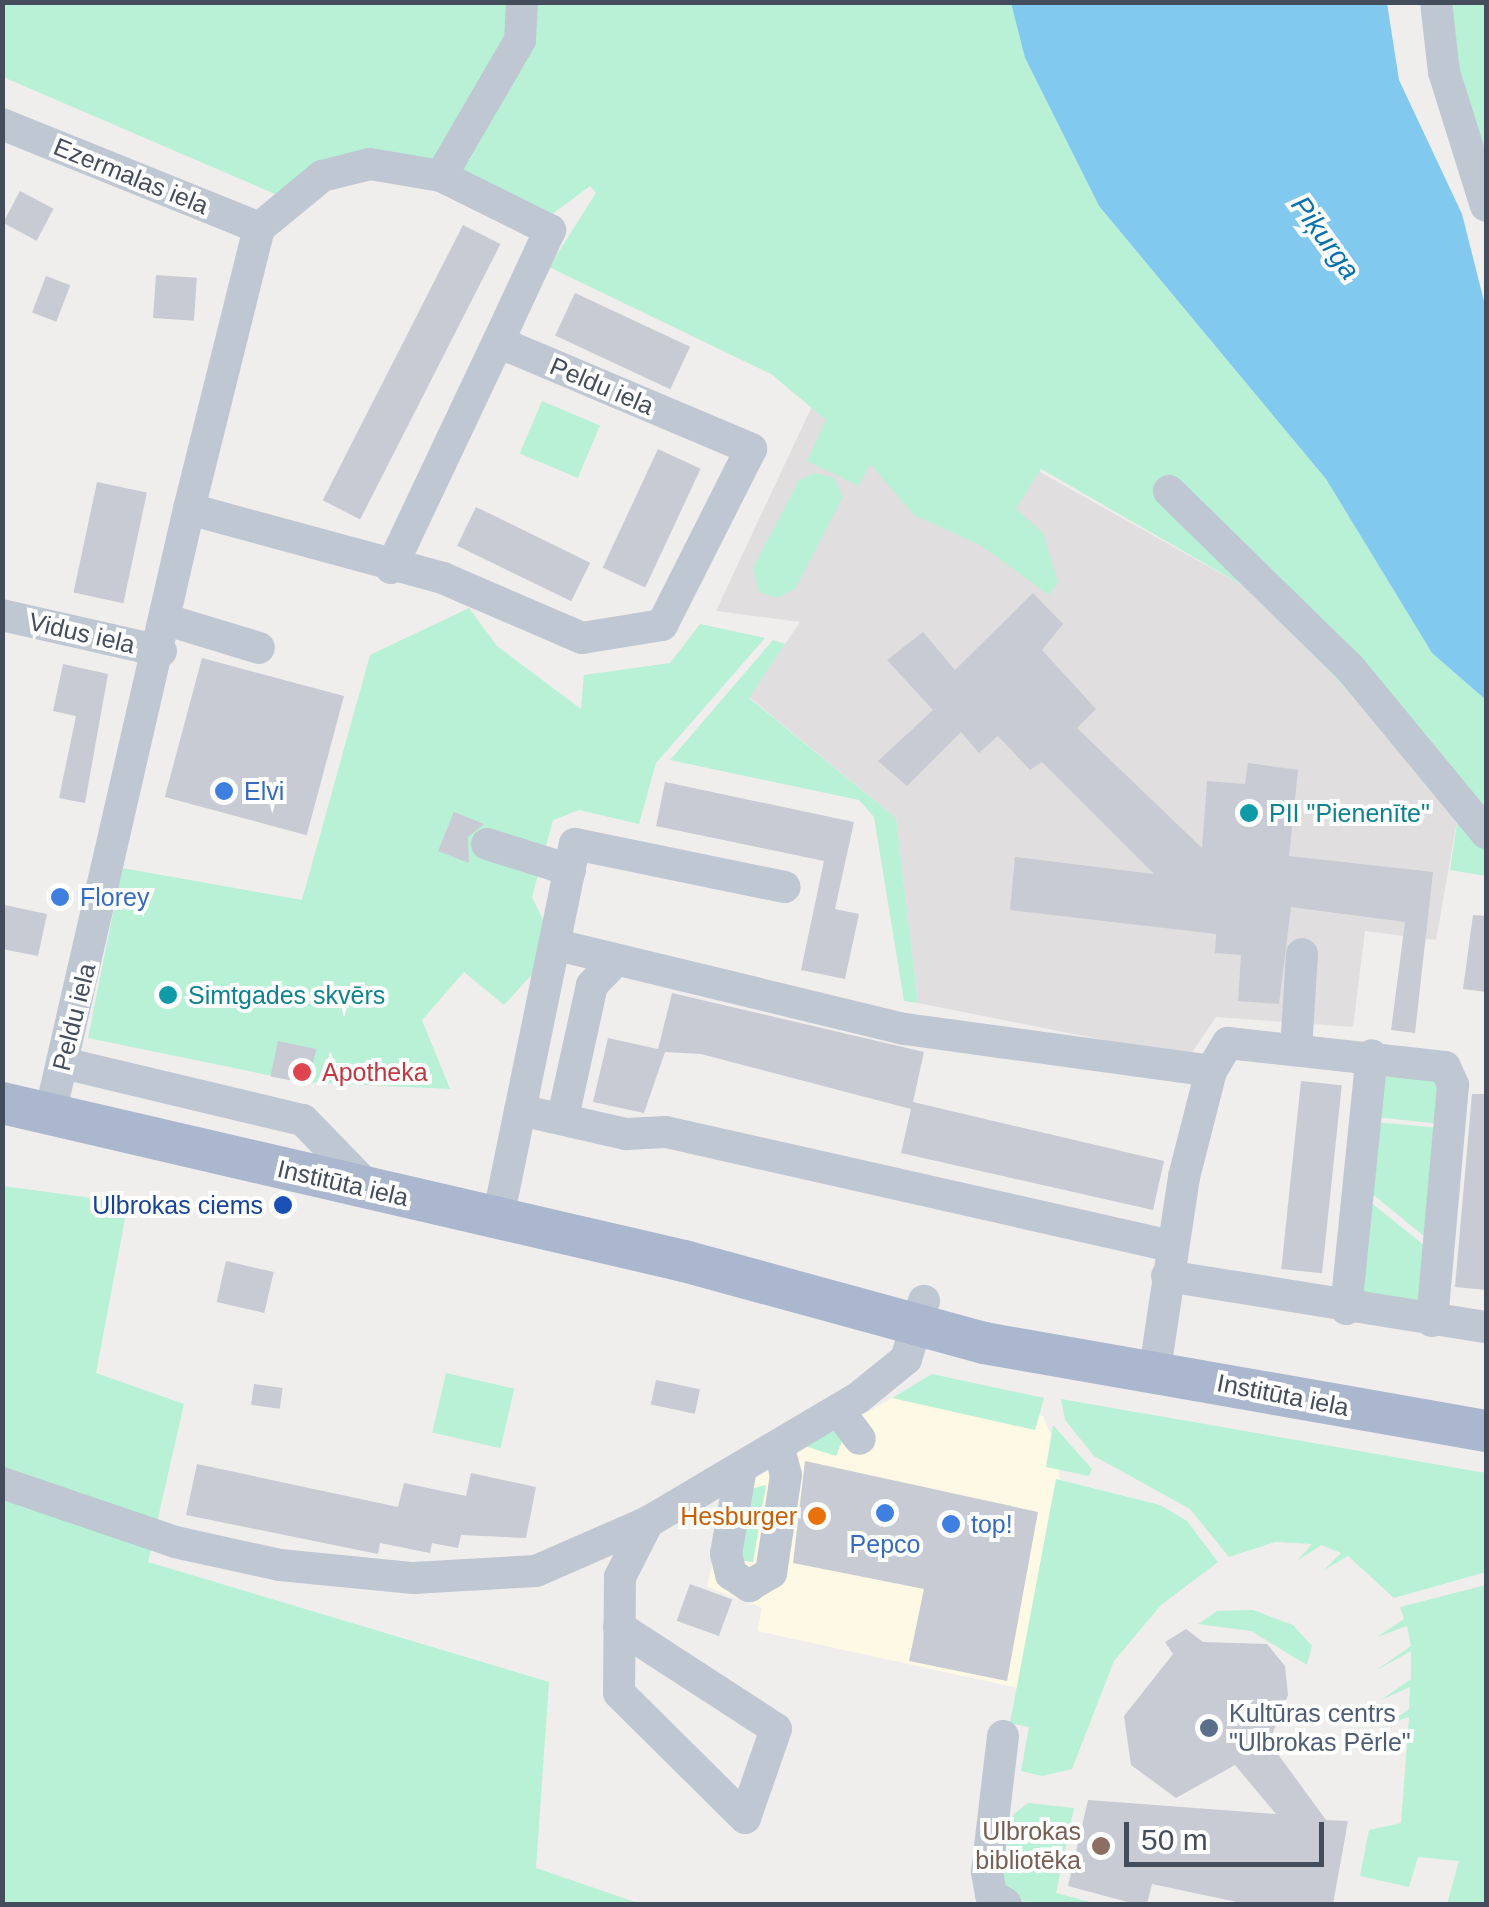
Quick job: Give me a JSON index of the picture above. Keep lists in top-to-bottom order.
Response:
{
  "streets": {
    "main road": ["Institūta iela"],
    "street": ["Ezermalas iela", "Peldu iela", "Vidus iela"]
  },
  "crossings": [
    ["Ezermalas iela", "Peldu iela"],
    ["Peldu iela", "Vidus iela"],
    ["Peldu iela", "Institūta iela"]
  ],
  "water": ["Piķurga"],
  "places": [
    "Elvi",
    "PII \"Pienenīte\"",
    "Florey",
    "Simtgades skvērs",
    "Apotheka",
    "Ulbrokas ciems",
    "Pepco",
    "Hesburger",
    "top!",
    "Kultūras centrs \"Ulbrokas Pērle\"",
    "Ulbrokas bibliotēka"
  ],
  "scale_bar": "50 m"
}
